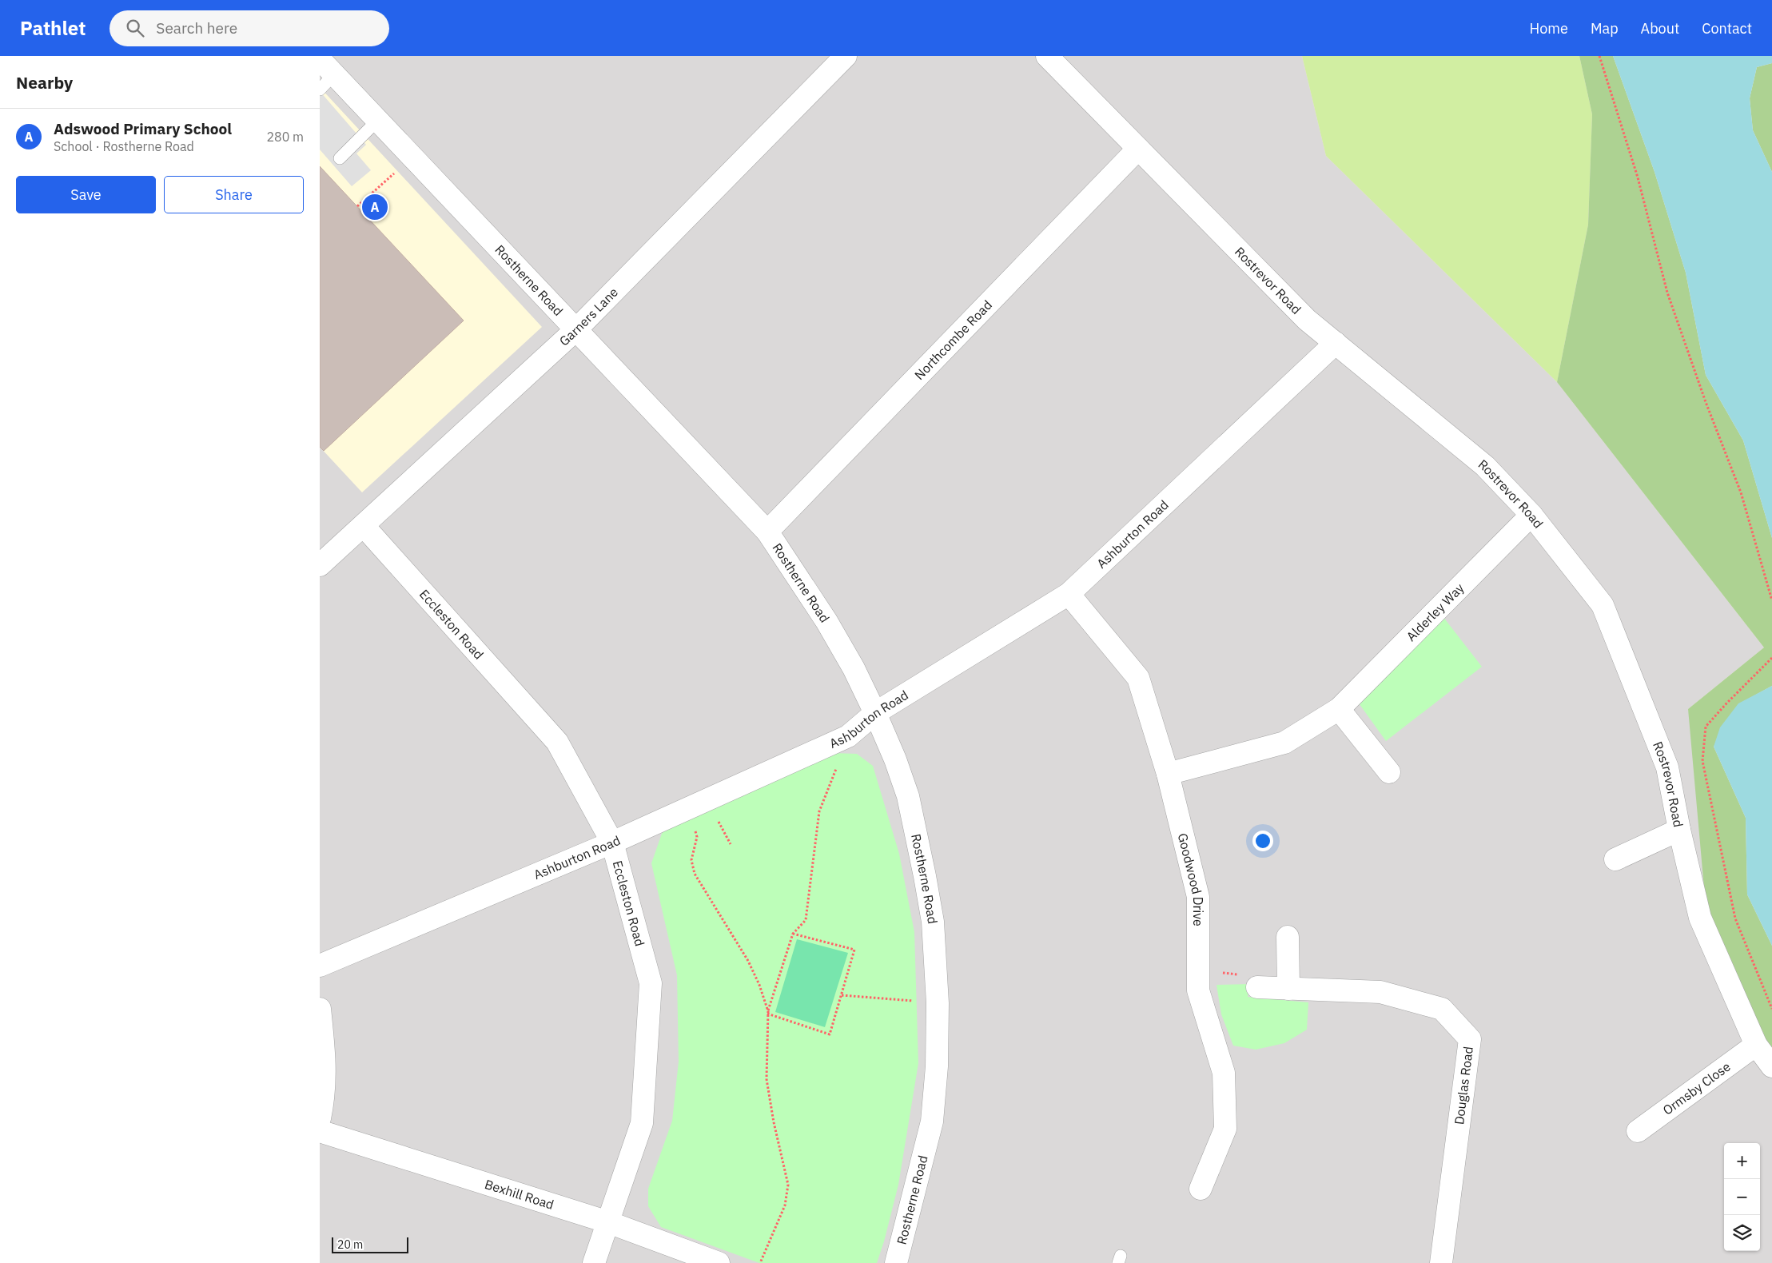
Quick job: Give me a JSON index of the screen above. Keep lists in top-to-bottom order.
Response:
{
  "streets": {
    "street": [
      "Rostrevor Road",
      "Rostherne Road",
      "Garners Lane",
      "Northcombe Road",
      "Ashburton Road",
      "Alderley Way",
      "Eccleston Road",
      "Goodwood Drive",
      "Douglas Road",
      "Ormsby Close",
      "Bexhill Road"
    ]
  },
  "crossings": [
    ["Rostrevor Road", "Northcombe Road"],
    ["Rostrevor Road", "Ashburton Road"],
    ["Rostrevor Road", "Alderley Way"],
    ["Rostrevor Road", "Ormsby Close"],
    ["Rostherne Road", "Garners Lane"],
    ["Rostherne Road", "Northcombe Road"],
    ["Rostherne Road", "Ashburton Road"],
    ["Garners Lane", "Eccleston Road"],
    ["Ashburton Road", "Eccleston Road"],
    ["Ashburton Road", "Goodwood Drive"],
    ["Alderley Way", "Goodwood Drive"],
    ["Eccleston Road", "Bexhill Road"]
  ],
  "scale_bar": "20 m",
  "page": {
    "header": "Pathlet",
    "search": "Search here",
    "nav": [
      "Home",
      "Map",
      "About",
      "Contact"
    ],
    "heading": "Nearby",
    "list": [
      {
        "mark": "A",
        "name": "Adswood Primary School",
        "note": "School · Rostherne Road",
        "value": "280 m"
      }
    ],
    "buttons": ["Save", "Share"],
    "pins": "A",
    "map_buttons": ["+", "−"],
    "scale": "20 m"
  }
}
